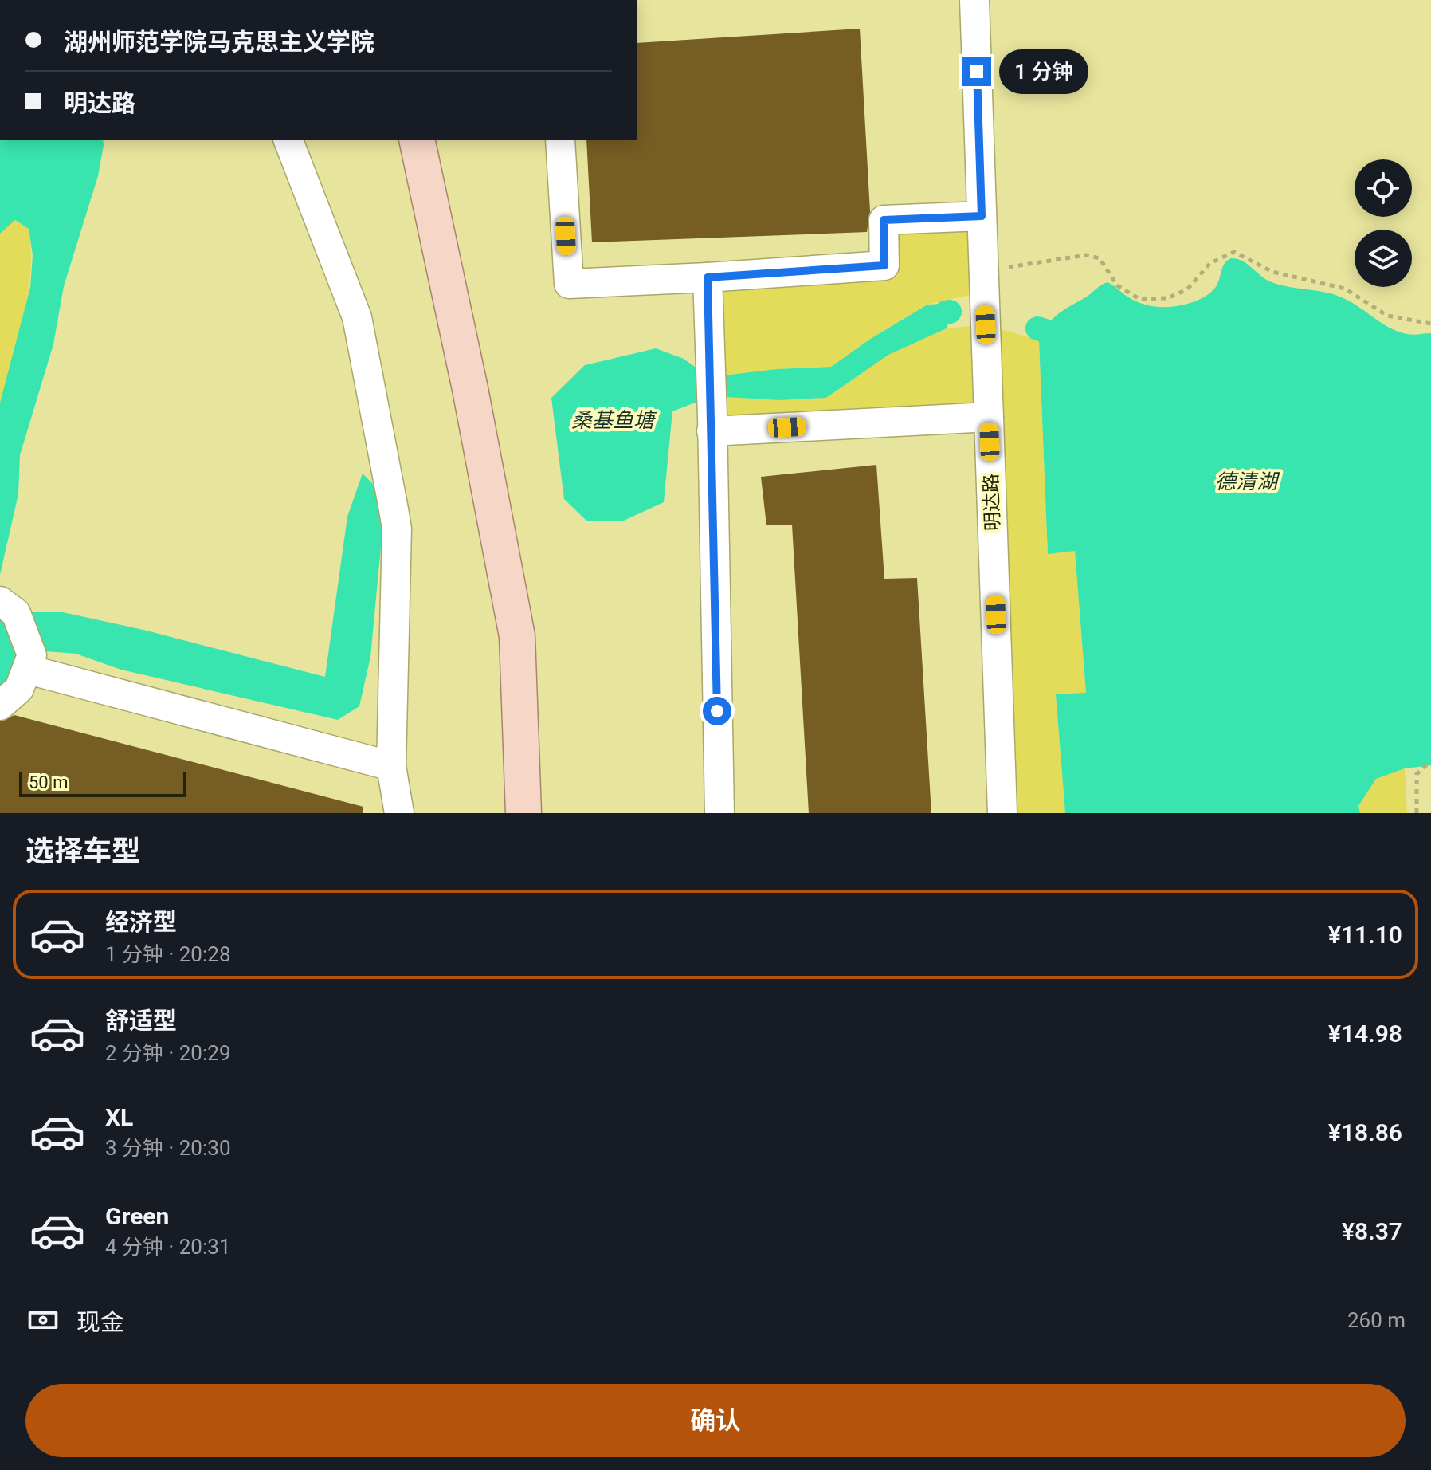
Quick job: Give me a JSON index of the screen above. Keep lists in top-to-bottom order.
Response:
{
  "streets": {
    "street": ["明达路"]
  },
  "water": ["桑基鱼塘", "德清湖"],
  "scale_bar": "50 m",
  "page": {
    "banner": ["湖州师范学院马克思主义学院", "明达路"],
    "bubble": "1 分钟",
    "scale": "50 m",
    "heading": "选择车型",
    "list": [
      {
        "name": "经济型",
        "note": "1 分钟 · 20:28",
        "value": "¥11.10"
      },
      {
        "name": "舒适型",
        "note": "2 分钟 · 20:29",
        "value": "¥14.98"
      },
      {
        "name": "XL",
        "note": "3 分钟 · 20:30",
        "value": "¥18.86"
      },
      {
        "name": "Green",
        "note": "4 分钟 · 20:31",
        "value": "¥8.37"
      }
    ],
    "pay": ["现金", "260 m"],
    "buttons": "确认"
  }
}
